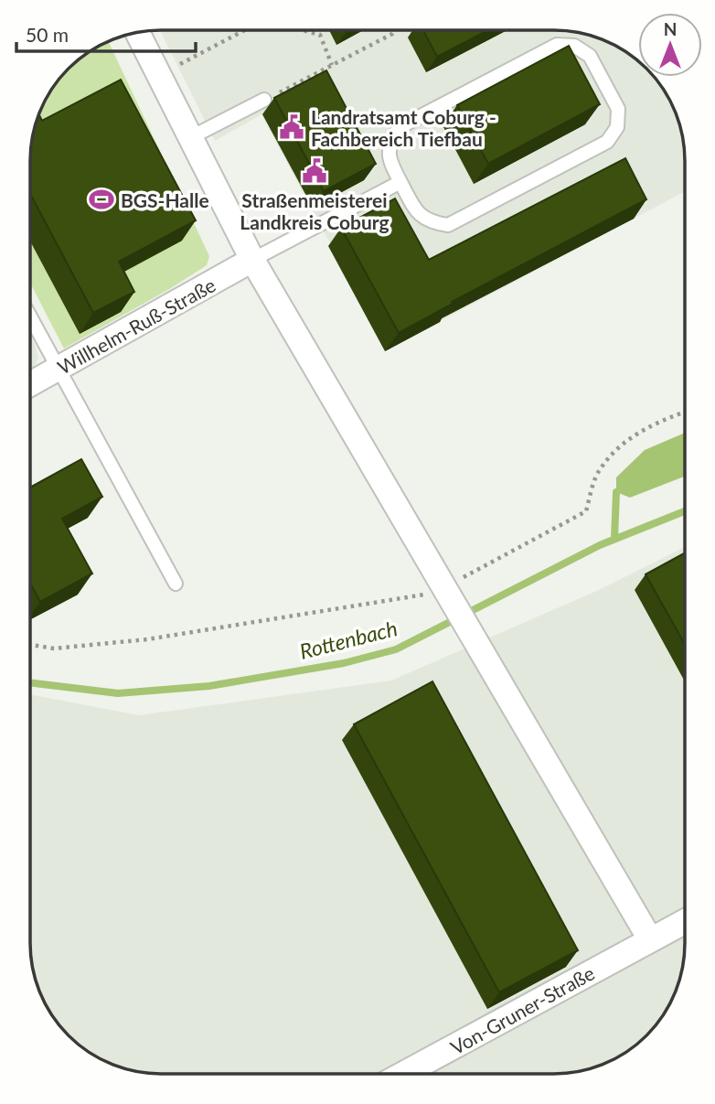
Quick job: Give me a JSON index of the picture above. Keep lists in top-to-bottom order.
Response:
{
  "streets": {
    "street": ["Willhelm-Ruß-Straße", "Von-Gruner-Straße"]
  },
  "water": ["Rottenbach"],
  "places": {
    "public building": ["Landratsamt Coburg - Fachbereich Tiefbau", "Straßenmeisterei Landkreis Coburg"],
    "sports": ["BGS-Halle"]
  },
  "scale_bar": "50 m",
  "north": "top"
}
